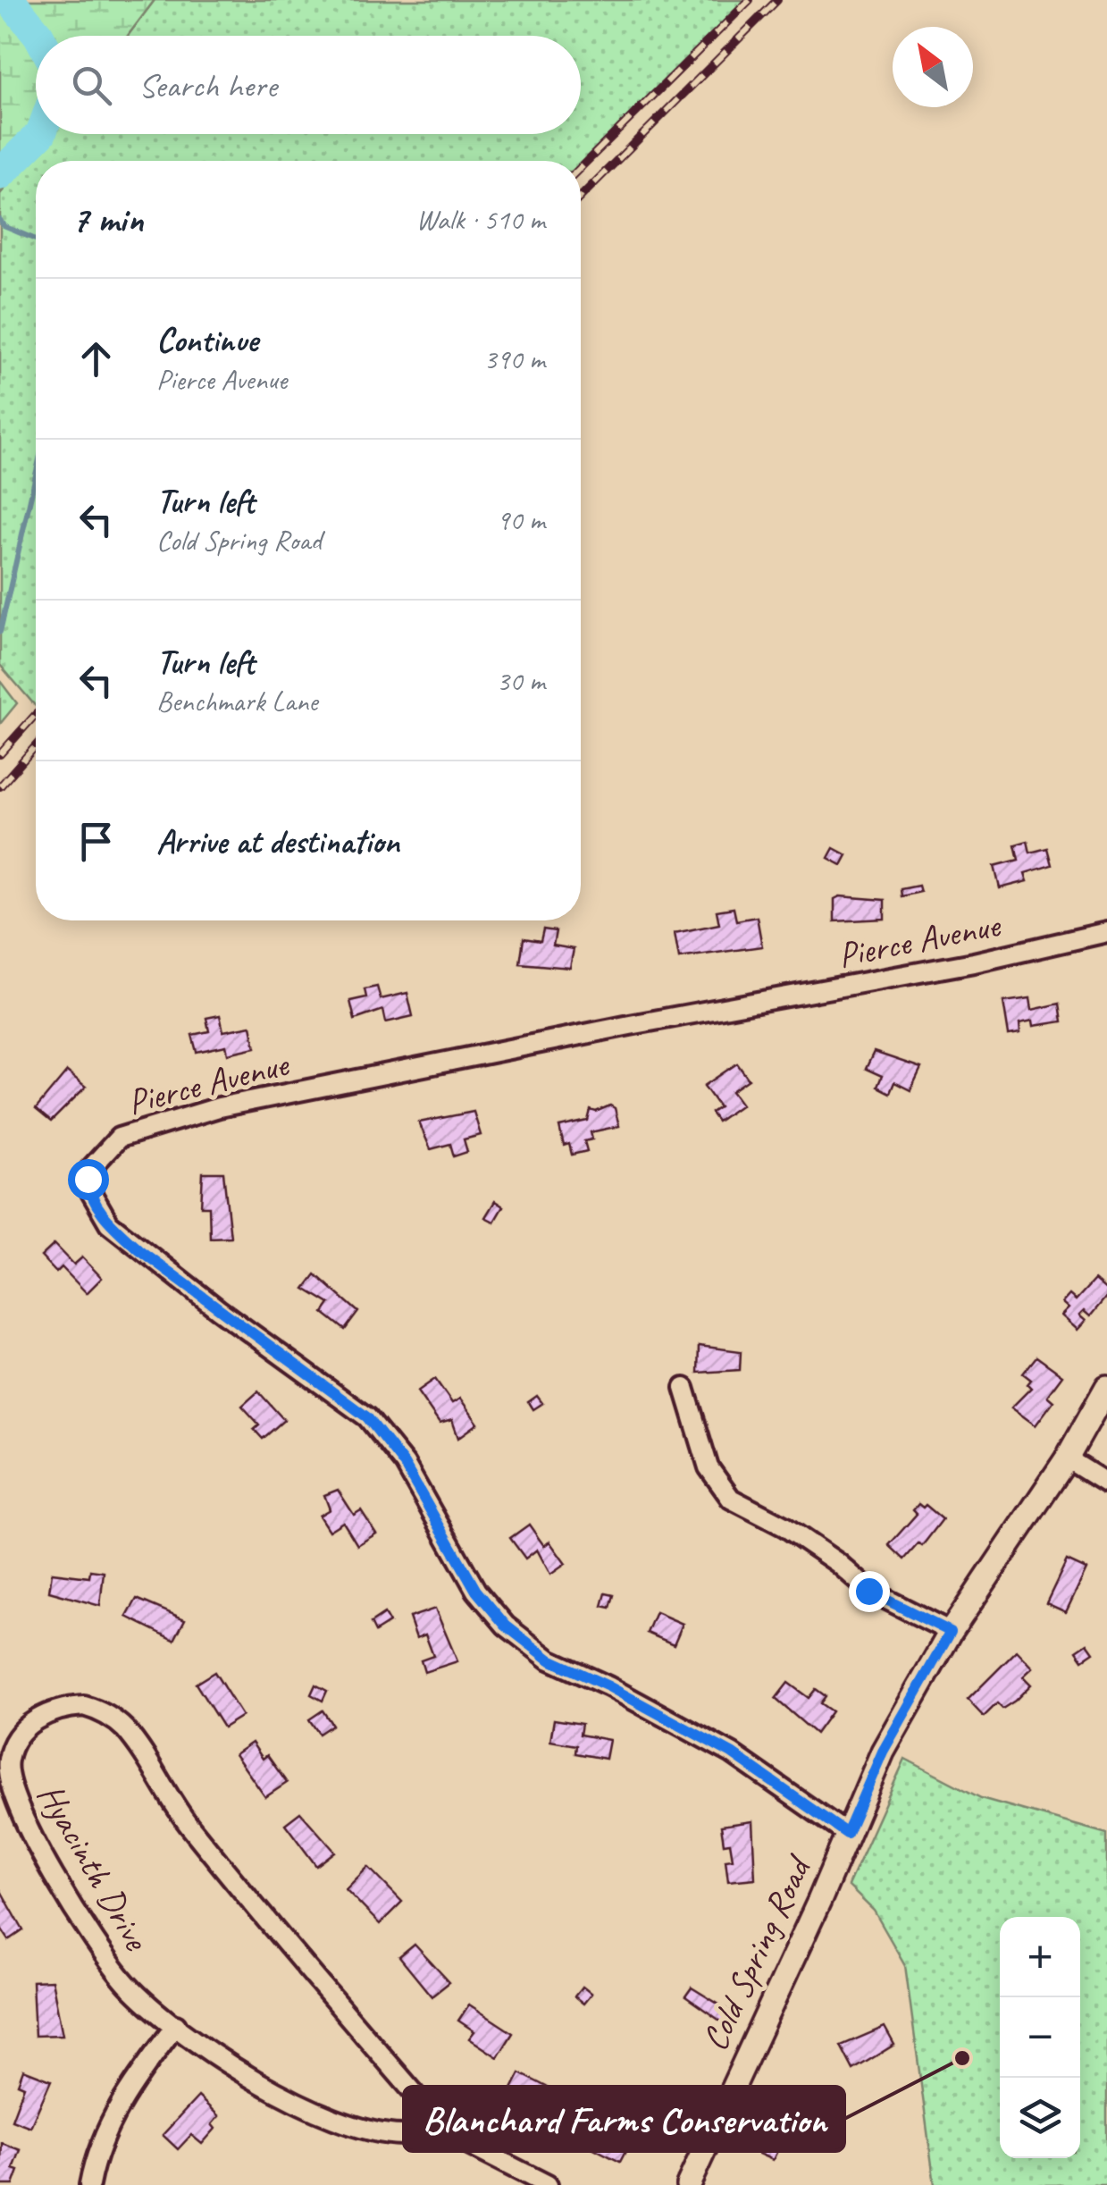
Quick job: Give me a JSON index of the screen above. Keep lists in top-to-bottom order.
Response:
{
  "streets": {
    "street": ["Pierce Avenue", "Hyacinth Drive", "Cold Spring Road"]
  },
  "crossings": [
    ["Pierce Avenue", "Cold Spring Road"]
  ],
  "places": ["Blanchard Farms Conservation"],
  "north": "top left",
  "page": {
    "search": "Search here",
    "heading": ["7 min", "Walk · 510 m"],
    "list": [
      ["Continue", "Pierce Avenue", "390 m"],
      ["Turn left", "Cold Spring Road", "90 m"],
      ["Turn left", "Benchmark Lane", "30 m"],
      "Arrive at destination"
    ],
    "map_buttons": ["+", "−"]
  }
}
